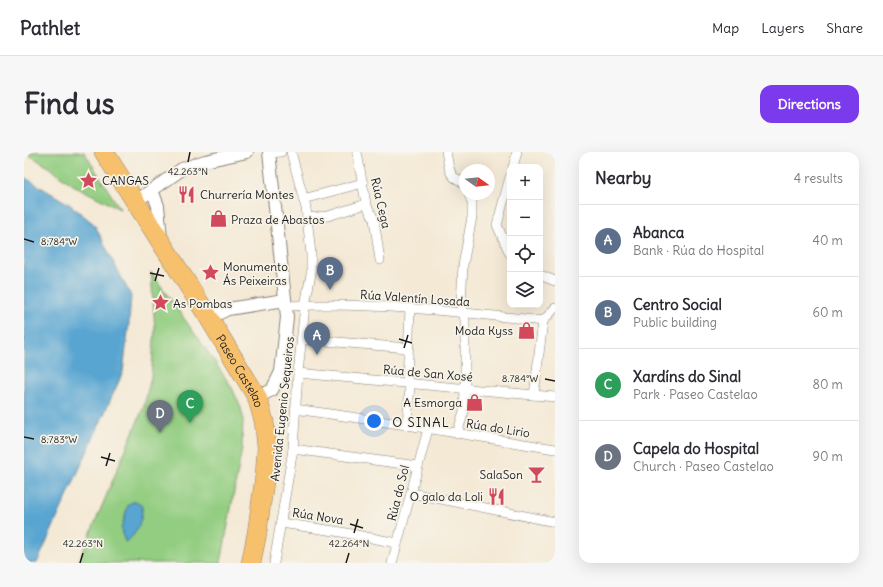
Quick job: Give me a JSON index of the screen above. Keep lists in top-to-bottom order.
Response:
{
  "streets": {
    "main road": ["Paseo Castelao"],
    "street": [
      "Rúa Cega",
      "Rúa Valentín Losada",
      "Rúa de San Xosé",
      "Avenida Eugenio Sequeiros",
      "Rúa do Lirio",
      "Rúa do Sol",
      "Rúa Nova"
    ]
  },
  "crossings": [
    ["Rúa Valentín Losada", "Avenida Eugenio Sequeiros"],
    ["Rúa de San Xosé", "Avenida Eugenio Sequeiros"],
    ["Avenida Eugenio Sequeiros", "Rúa do Lirio"],
    ["Avenida Eugenio Sequeiros", "Rúa Nova"],
    ["Rúa do Lirio", "Rúa do Sol"],
    ["Rúa do Sol", "Rúa Nova"]
  ],
  "districts": ["O SINAL"],
  "places": {
    "place": ["CANGAS", "Monumento Ás Peixeiras", "As Pombas"],
    "restaurant": ["Churrería Montes", "O galo da Loli"],
    "shop": ["Praza de Abastos", "Moda Kyss", "A Esmorga"],
    "bar": ["SalaSon"]
  },
  "north": "right",
  "page": {
    "header": "Pathlet",
    "nav": ["Map", "Layers", "Share"],
    "buttons": "Directions",
    "title": "Find us",
    "heading": ["Nearby", "4 results"],
    "map_buttons": ["+", "−"],
    "list": [
      {
        "mark": "A",
        "name": "Abanca",
        "note": "Bank · Rúa do Hospital",
        "value": "40 m"
      },
      {
        "mark": "B",
        "name": "Centro Social",
        "note": "Public building",
        "value": "60 m"
      },
      {
        "mark": "C",
        "name": "Xardíns do Sinal",
        "note": "Park · Paseo Castelao",
        "value": "80 m"
      },
      {
        "mark": "D",
        "name": "Capela do Hospital",
        "note": "Church · Paseo Castelao",
        "value": "90 m"
      }
    ],
    "pins": [
      "B",
      "A",
      "C",
      "D"
    ]
  },
  "coordinates": [
    "42.263°N",
    "8.784°W",
    "8.783°W",
    "42.264°N"
  ]
}
